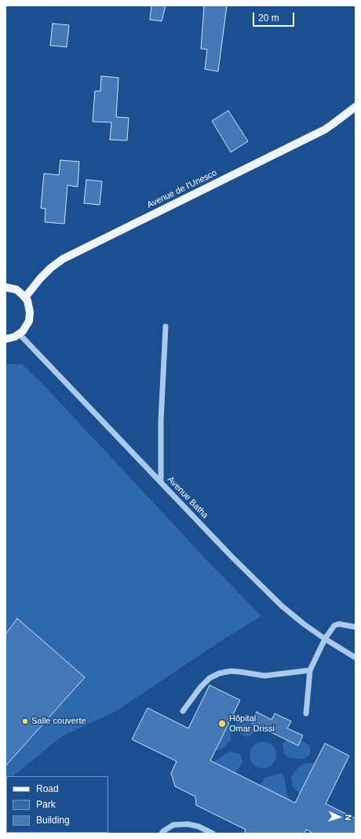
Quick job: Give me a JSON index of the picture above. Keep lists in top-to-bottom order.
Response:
{
  "streets": {
    "main road": ["Avenue de l'Unesco"],
    "street": ["Avenue Batha"]
  },
  "places": ["Salle couverte", "Hôpital Omar Drissi"],
  "legend": ["Road", "Park", "Building"],
  "scale_bar": "20 m",
  "north": "right"
}
